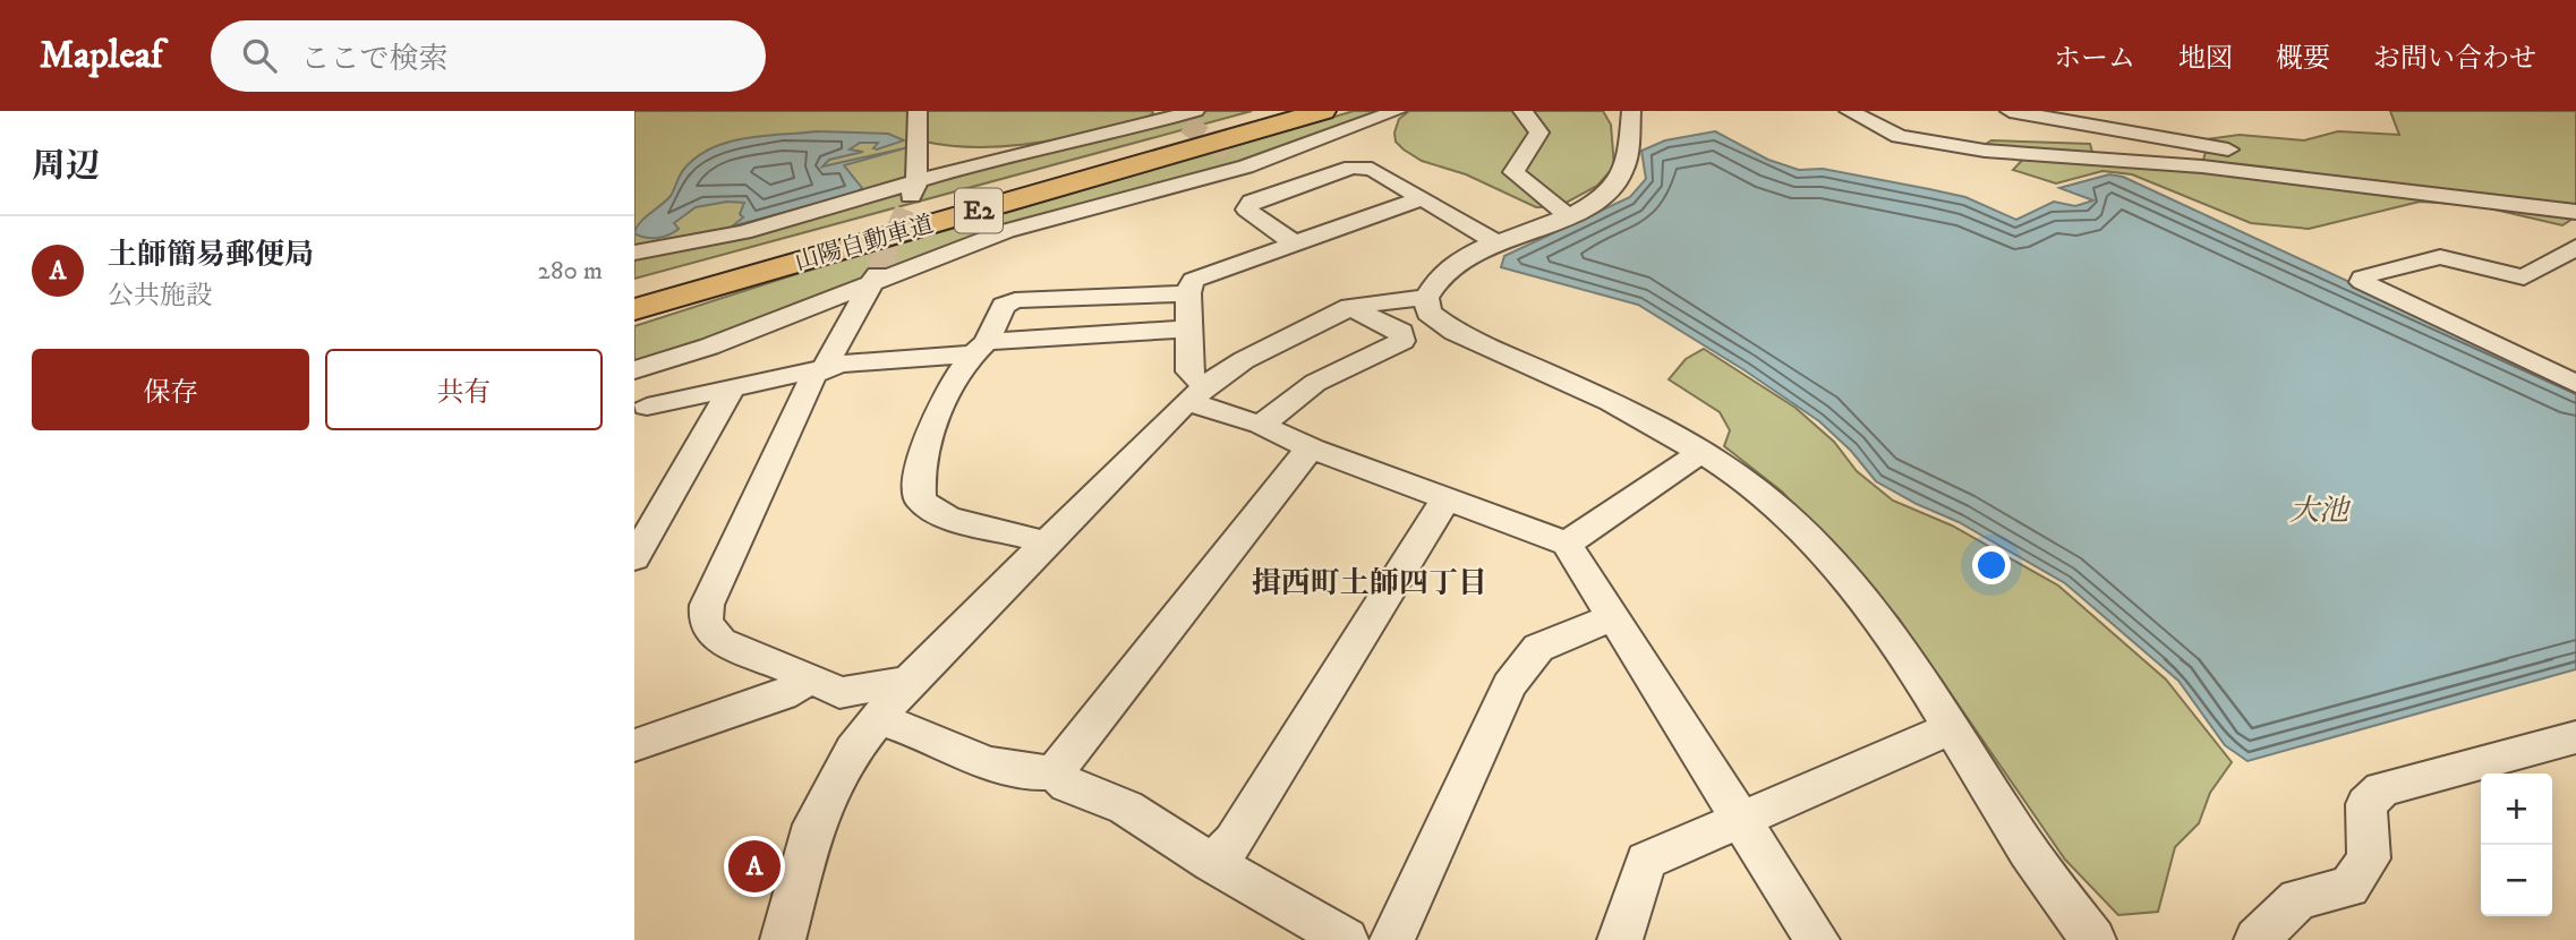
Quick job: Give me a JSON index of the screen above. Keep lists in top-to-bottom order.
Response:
{
  "streets": {
    "highway": ["E2", "山陽自動車道"]
  },
  "districts": ["揖西町土師四丁目"],
  "water": ["大池"],
  "page": {
    "header": "Mapleaf",
    "search": "ここで検索",
    "nav": [
      "ホーム",
      "地図",
      "概要",
      "お問い合わせ"
    ],
    "heading": "周辺",
    "list": [
      {
        "mark": "A",
        "name": "土師簡易郵便局",
        "note": "公共施設",
        "value": "280 m"
      }
    ],
    "buttons": ["保存", "共有"],
    "map_buttons": ["+", "−"],
    "pins": "A"
  }
}
